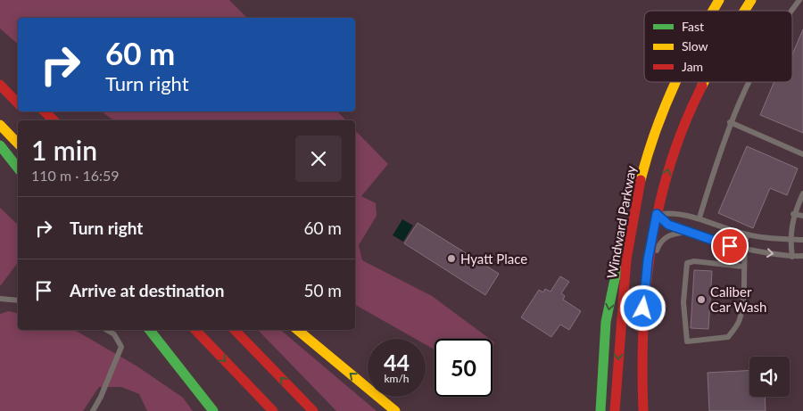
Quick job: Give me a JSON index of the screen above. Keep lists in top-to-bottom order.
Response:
{
  "streets": {
    "main road": ["Windward Parkway"]
  },
  "places": ["Hyatt Place", "Caliber Car Wash"],
  "legend": ["Fast", "Slow", "Jam"],
  "page": {
    "turn": ["60 m", "Turn right"],
    "heading": ["1 min", "110 m · 16:59"],
    "list": [
      {
        "name": "Turn right",
        "value": "60 m"
      },
      {
        "name": "Arrive at destination",
        "value": "50 m"
      }
    ],
    "speed": "44 km/h",
    "limit": "50"
  }
}
